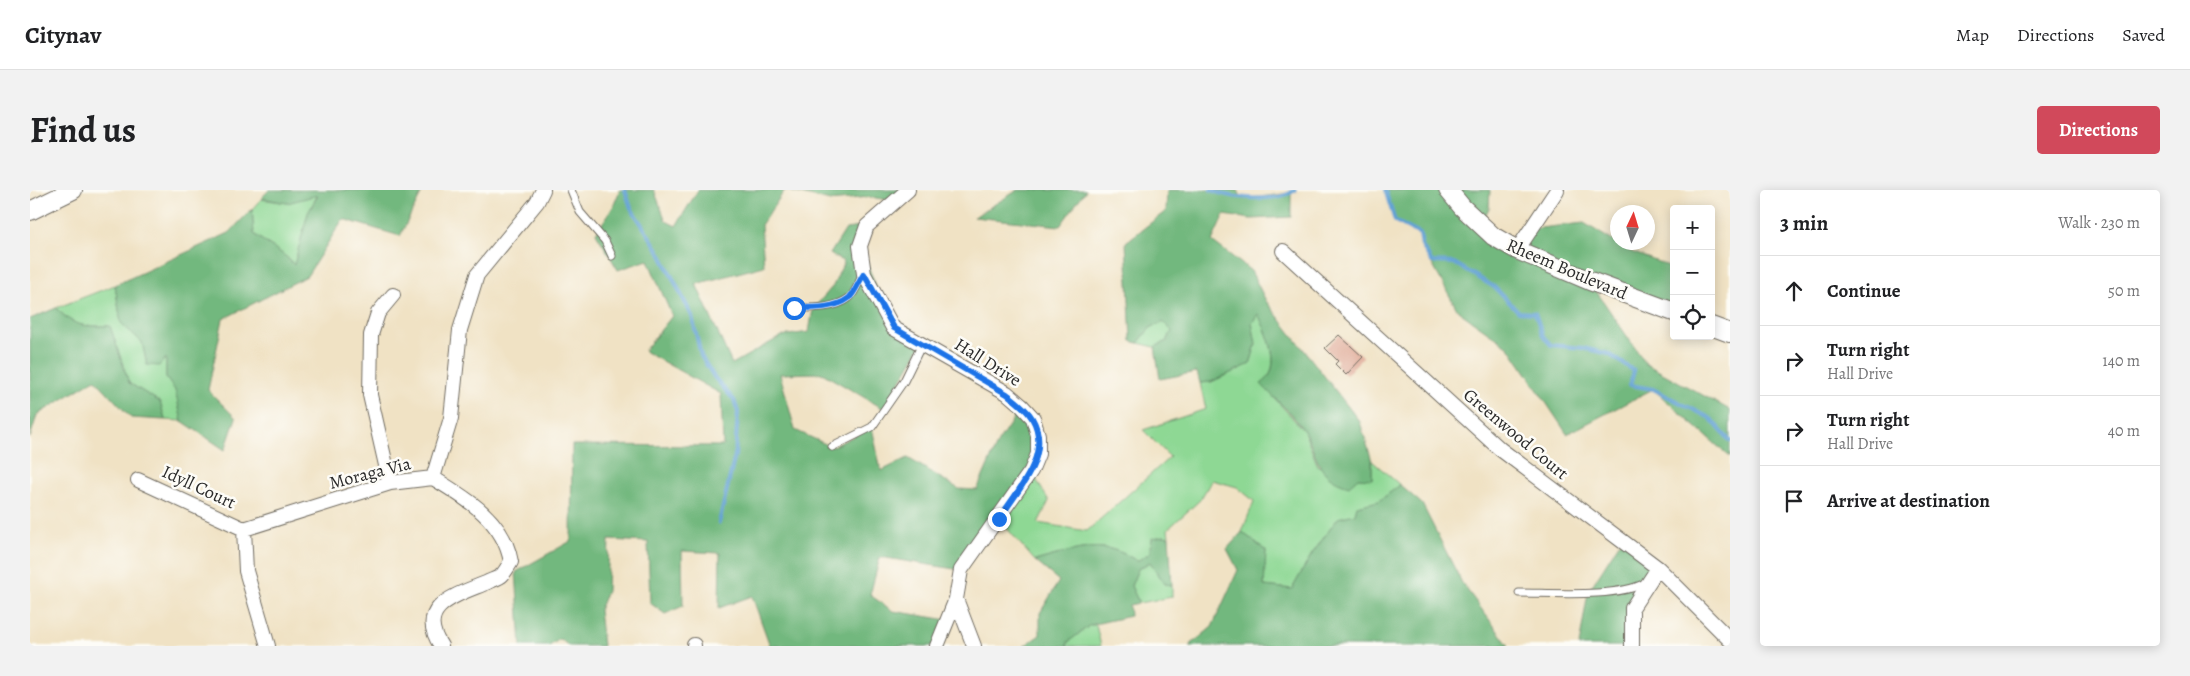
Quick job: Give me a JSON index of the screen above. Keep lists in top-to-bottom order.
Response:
{
  "streets": {
    "street": [
      "Rheem Boulevard",
      "Hall Drive",
      "Greenwood Court",
      "Moraga Via",
      "Idyll Court"
    ]
  },
  "crossings": [
    ["Moraga Via", "Idyll Court"]
  ],
  "north": "top",
  "page": {
    "header": "Citynav",
    "nav": ["Map", "Directions", "Saved"],
    "title": "Find us",
    "buttons": "Directions",
    "heading": ["3 min", "Walk · 230 m"],
    "map_buttons": ["+", "−"],
    "list": [
      ["Continue", "50 m"],
      ["Turn right", "Hall Drive", "140 m"],
      ["Turn right", "Hall Drive", "40 m"],
      "Arrive at destination"
    ]
  }
}
